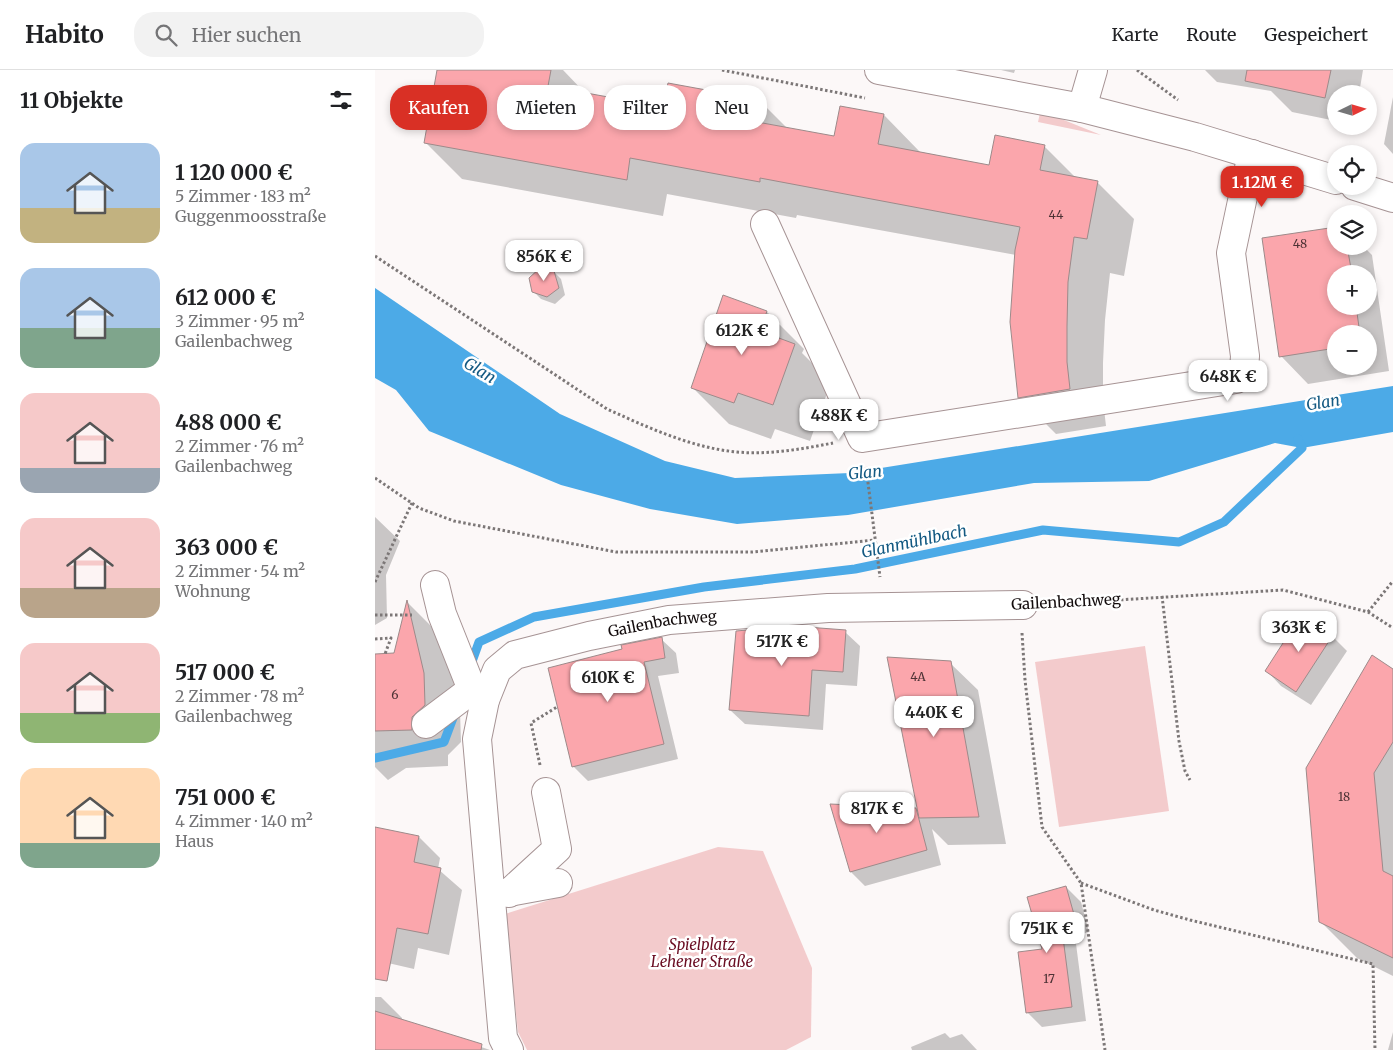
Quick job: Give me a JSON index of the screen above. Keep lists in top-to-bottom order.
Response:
{
  "streets": {
    "street": ["Gailenbachweg"]
  },
  "water": ["Glan", "Glanmühlbach"],
  "parks": ["Spielplatz Lehener Straße"],
  "house_numbers": [
    "44",
    "48",
    "4A",
    "6",
    "18",
    "17"
  ],
  "north": "right",
  "page": {
    "header": "Habito",
    "search": "Hier suchen",
    "nav": ["Karte", "Route", "Gespeichert"],
    "heading": "11 Objekte",
    "map_buttons": ["+", "−"],
    "chip": [
      "Kaufen",
      "Mieten",
      "Filter",
      "Neu"
    ],
    "list": [
      {
        "name": "1 120 000 €",
        "note": "5 Zimmer · 183 m² · Guggenmoosstraße"
      },
      {
        "name": "612 000 €",
        "note": "3 Zimmer · 95 m² · Gailenbachweg"
      },
      {
        "name": "488 000 €",
        "note": "2 Zimmer · 76 m² · Gailenbachweg"
      },
      {
        "name": "363 000 €",
        "note": "2 Zimmer · 54 m² · Wohnung"
      },
      {
        "name": "517 000 €",
        "note": "2 Zimmer · 78 m² · Gailenbachweg"
      },
      {
        "name": "751 000 €",
        "note": "4 Zimmer · 140 m² · Haus"
      }
    ],
    "price": [
      "1.12M €",
      "856K €",
      "612K €",
      "648K €",
      "488K €",
      "363K €",
      "517K €",
      "610K €",
      "440K €",
      "817K €",
      "751K €"
    ]
  }
}
